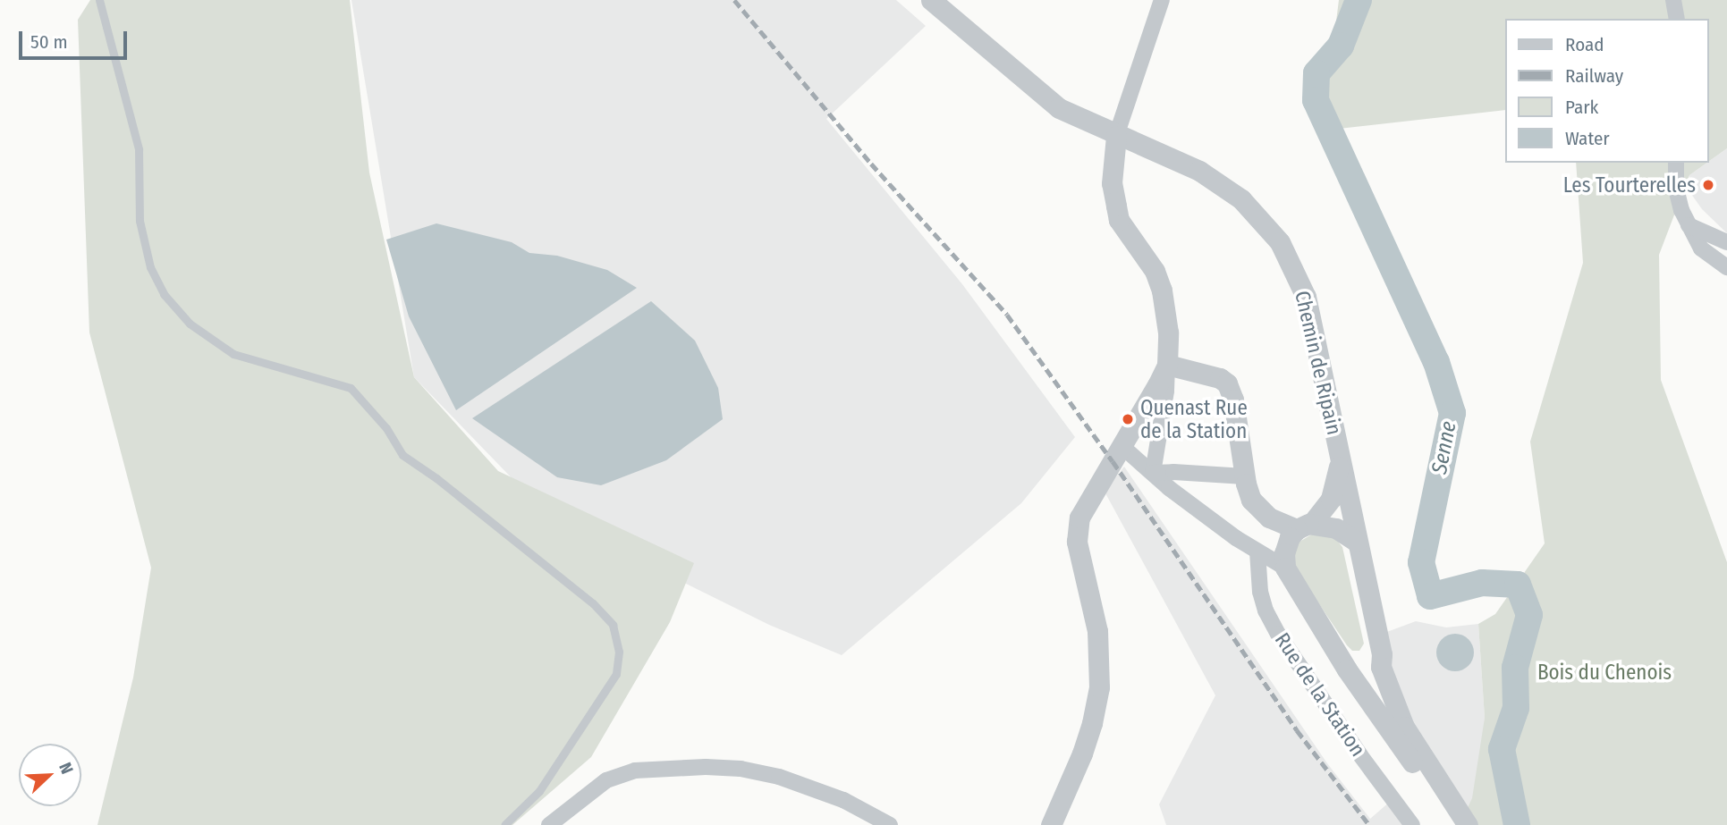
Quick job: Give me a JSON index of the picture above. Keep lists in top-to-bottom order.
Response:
{
  "streets": {
    "street": ["Chemin de Ripain", "Rue de la Station"]
  },
  "water": ["Senne"],
  "parks": ["Bois du Chenois"],
  "places": ["Les Tourterelles", "Quenast Rue de la Station"],
  "legend": [
    "Road",
    "Railway",
    "Park",
    "Water"
  ],
  "scale_bar": "50 m",
  "north": "top right"
}
